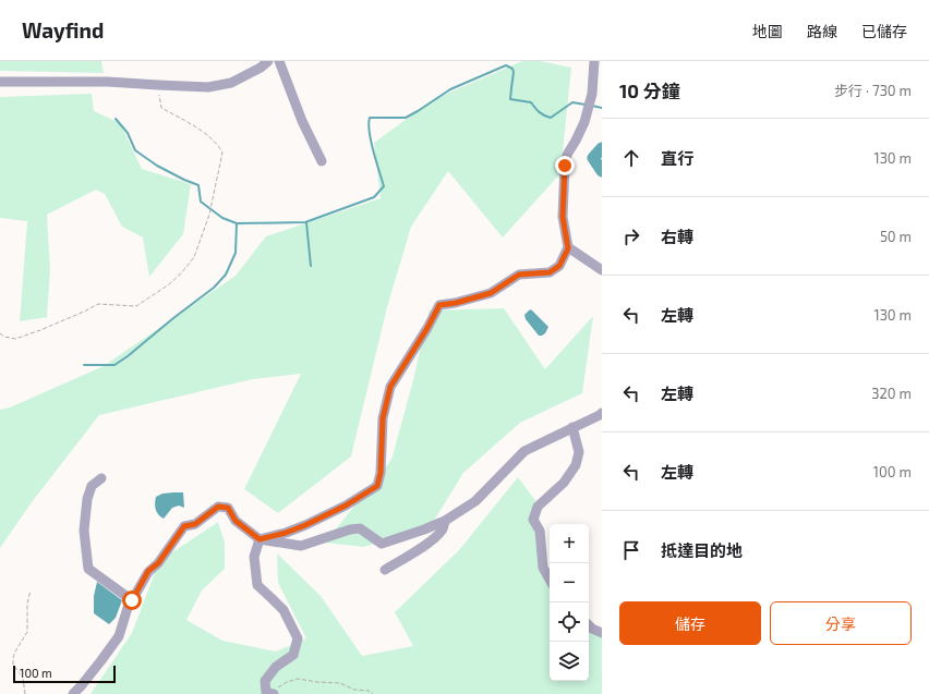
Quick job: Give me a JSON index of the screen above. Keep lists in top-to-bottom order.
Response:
{
  "scale_bar": "100 m",
  "page": {
    "header": "Wayfind",
    "nav": ["地圖", "路線", "已儲存"],
    "heading": ["10 分鐘", "步行 · 730 m"],
    "list": [
      ["直行", "130 m"],
      ["右轉", "50 m"],
      ["左轉", "130 m"],
      ["左轉", "320 m"],
      ["左轉", "100 m"],
      "抵達目的地"
    ],
    "map_buttons": ["+", "−"],
    "buttons": ["儲存", "分享"],
    "scale": "100 m"
  }
}
